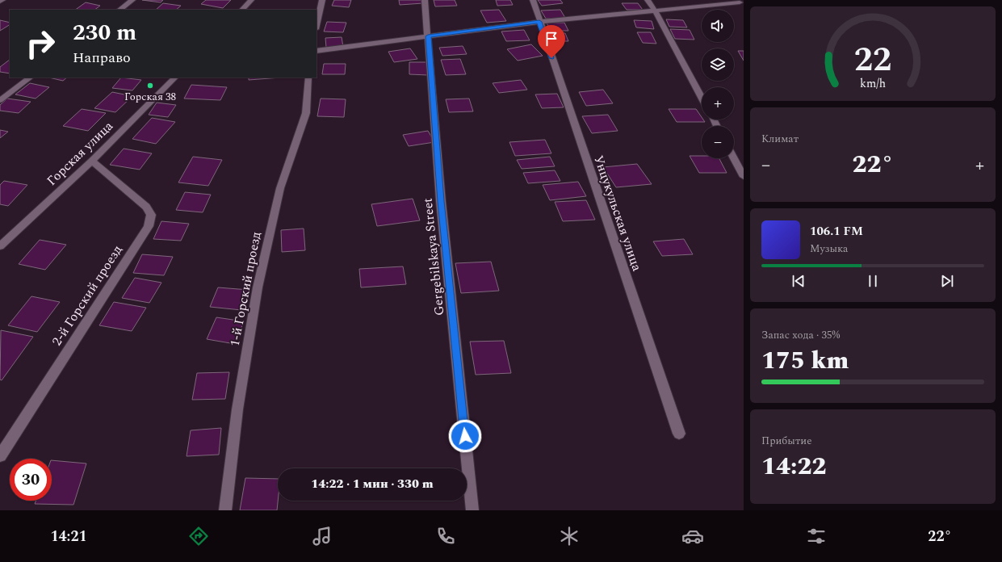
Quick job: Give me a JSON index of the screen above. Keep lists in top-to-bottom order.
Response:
{
  "streets": {
    "street": [
      "Горская улица",
      "Унцукульская улица",
      "Gergebilskaya Street",
      "1-й Горский проезд",
      "2-й Горский проезд"
    ]
  },
  "crossings": [
    ["Горская улица", "2-й Горский проезд"]
  ],
  "places": ["Горская 38"],
  "page": {
    "map_buttons": ["+", "−"],
    "turn": ["230 m", "Направо"],
    "tile": [
      "Климат",
      ["Запас хода · 35%", "175 km"],
      ["Прибытие", "14:22"]
    ],
    "heat": ["−", "22°", "+"],
    "song": ["106.1 FM", "Музыка"],
    "limit": "30",
    "trip": "14:22 · 1 мин · 330 m",
    "tabs": ["14:21", "22°"],
    "gauge": ["22", "km/h"]
  }
}
